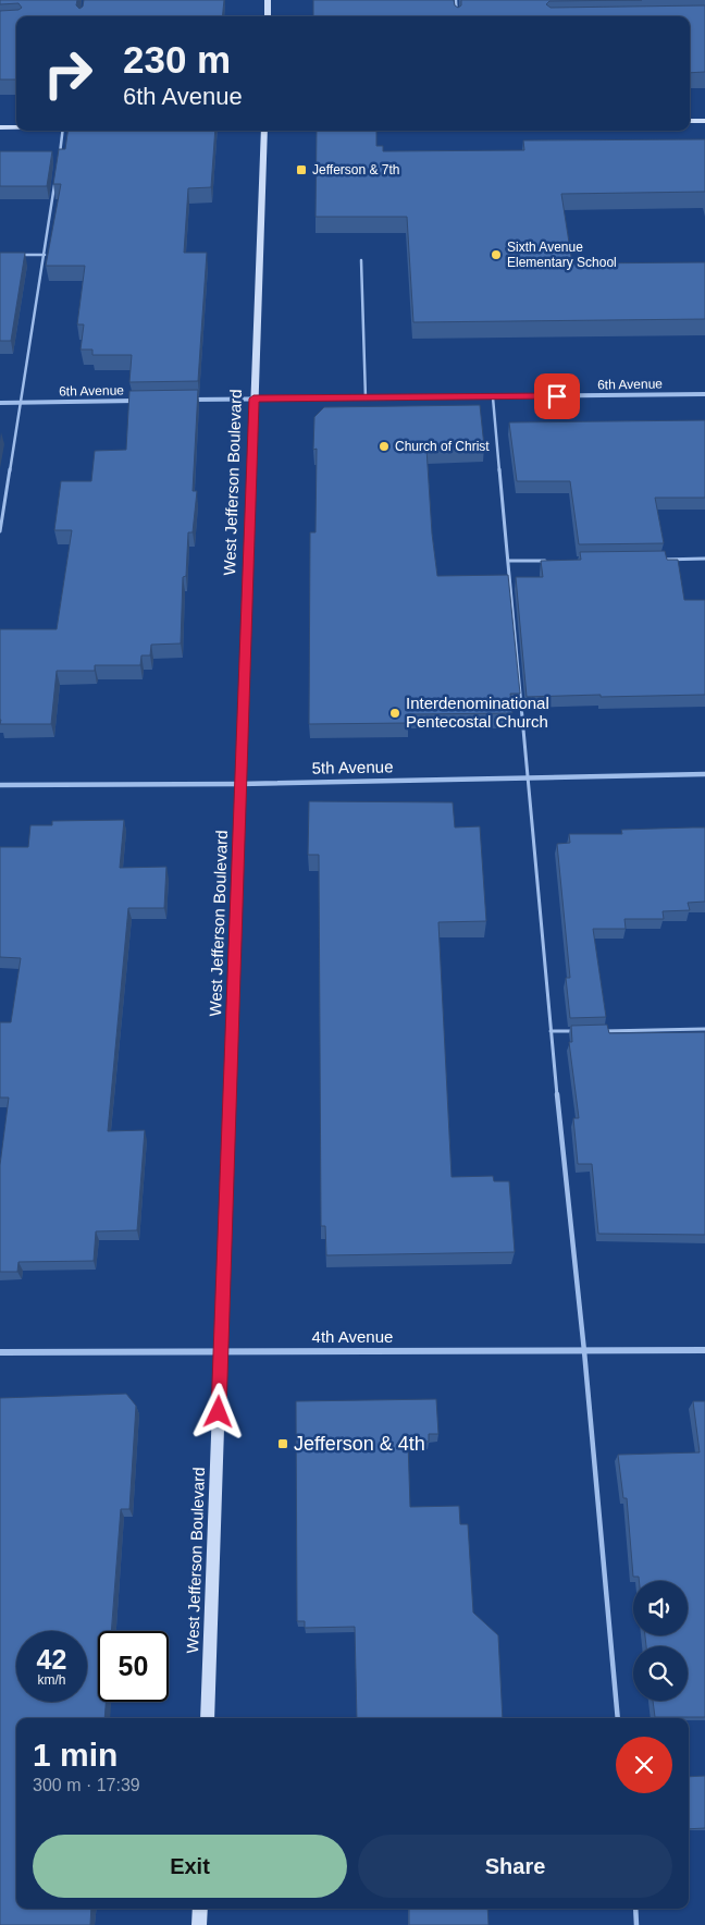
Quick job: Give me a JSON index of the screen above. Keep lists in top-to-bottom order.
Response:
{
  "streets": {
    "main road": ["West Jefferson Boulevard"],
    "street": ["6th Avenue", "5th Avenue", "4th Avenue"]
  },
  "crossings": [
    ["6th Avenue", "West Jefferson Boulevard"],
    ["West Jefferson Boulevard", "5th Avenue"],
    ["West Jefferson Boulevard", "4th Avenue"]
  ],
  "places": {
    "transit": ["Jefferson & 7th", "Jefferson & 4th"],
    "other": ["Sixth Avenue Elementary School", "Church of Christ", "Interdenominational Pentecostal Church"]
  },
  "page": {
    "turn": ["230 m", "6th Avenue"],
    "speed": "42 km/h",
    "limit": "50",
    "heading": ["1 min", "300 m · 17:39"],
    "buttons": ["Exit", "Share"]
  }
}
